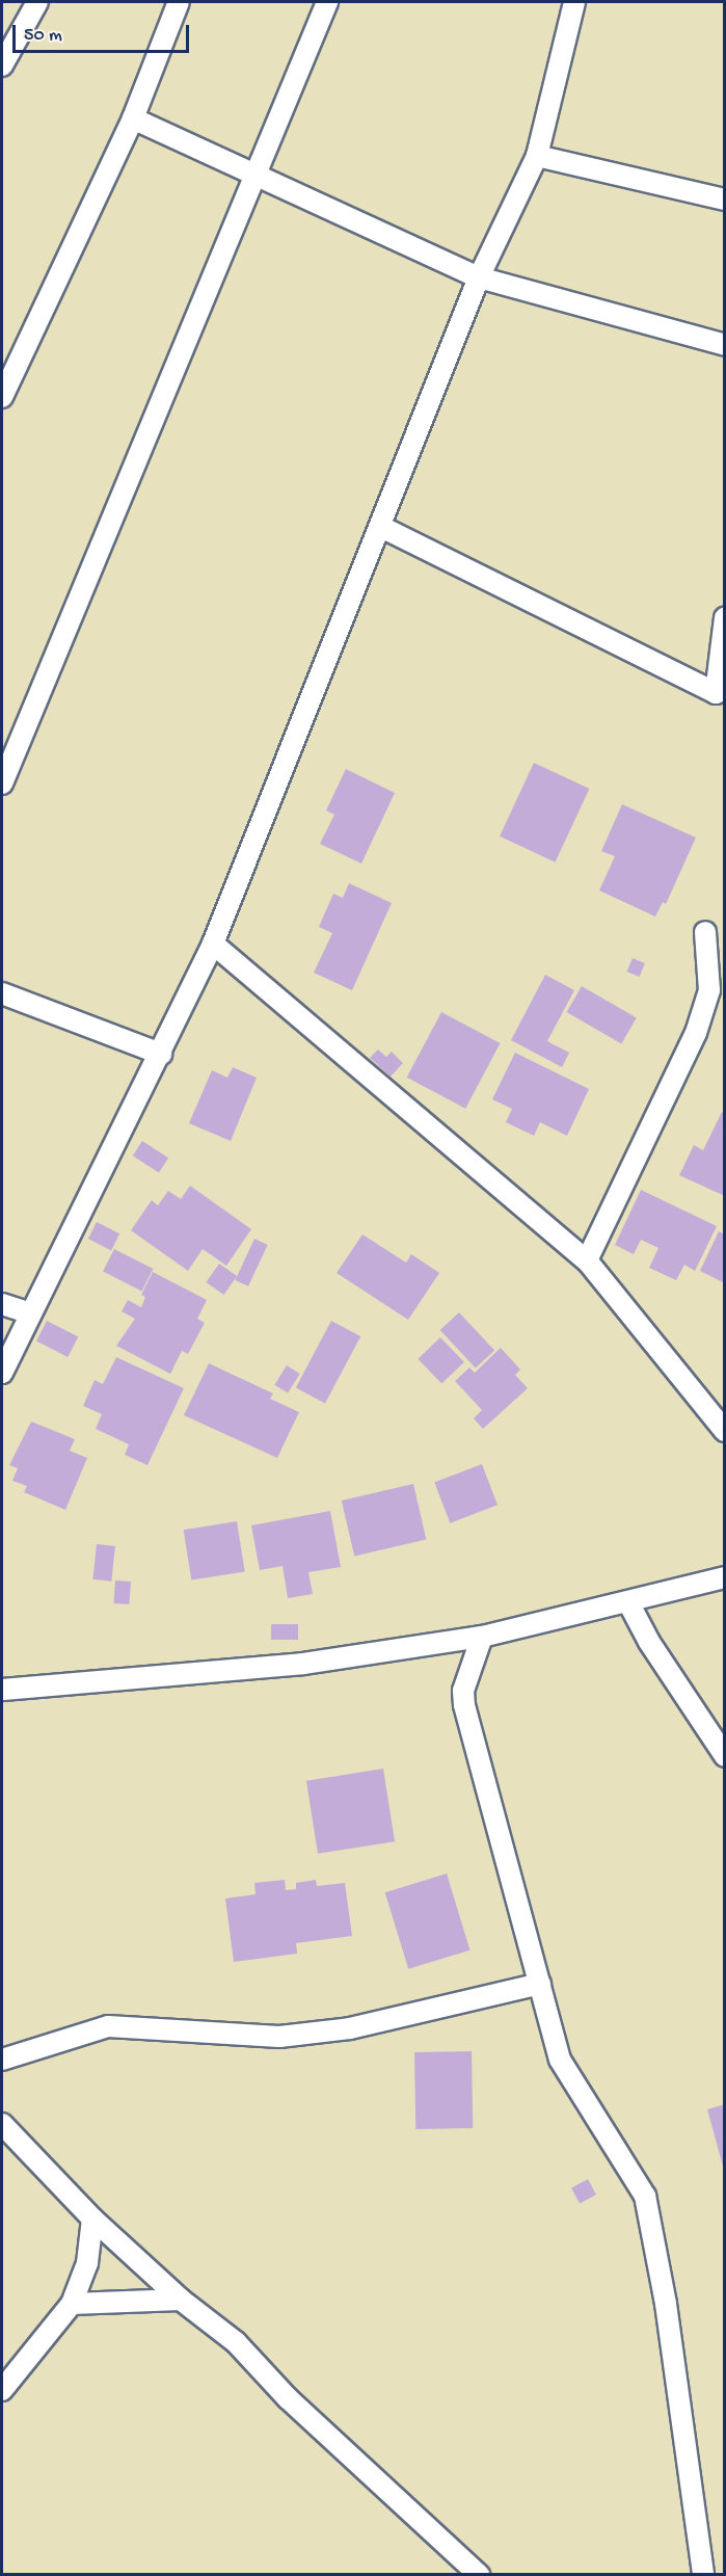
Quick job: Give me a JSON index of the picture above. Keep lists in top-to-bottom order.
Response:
{
  "scale_bar": "50 m"
}
